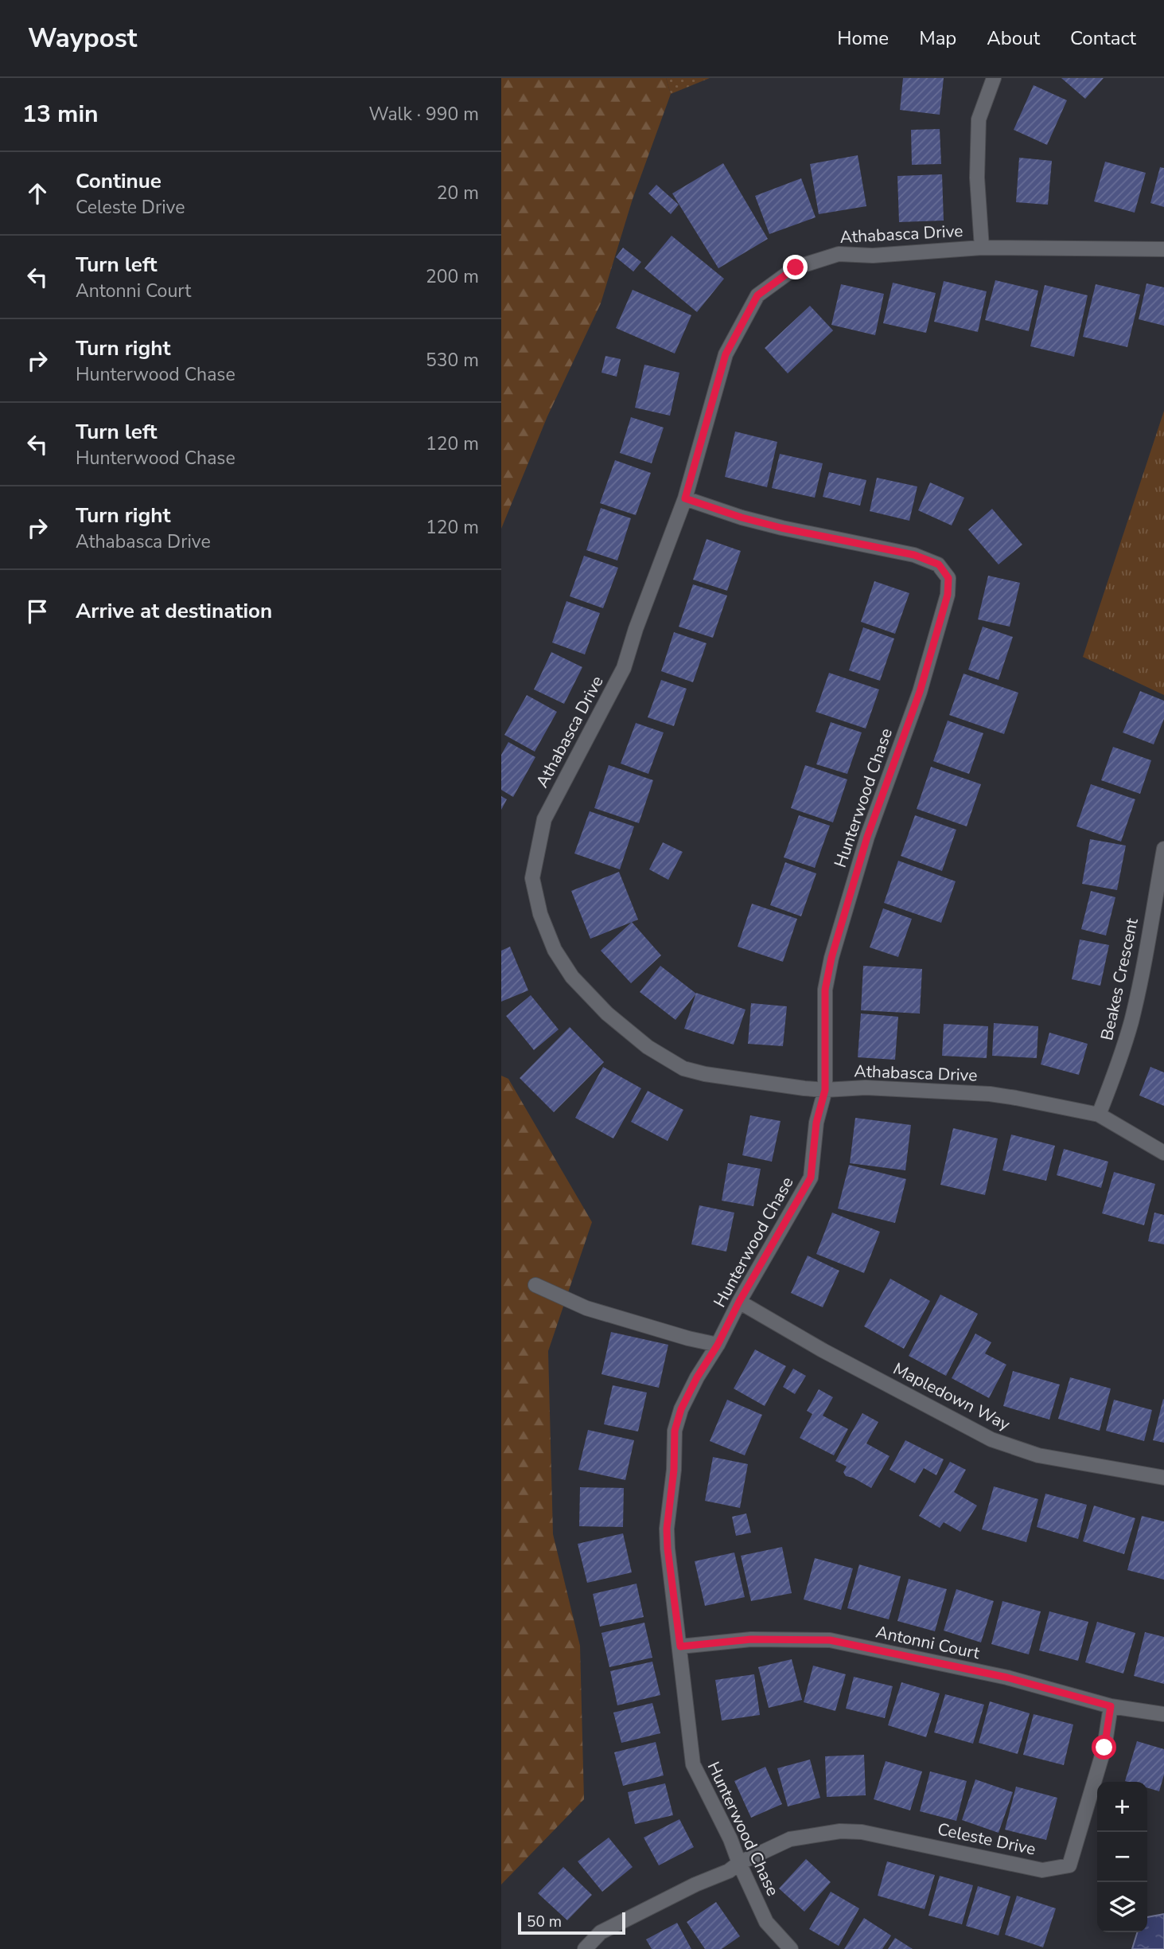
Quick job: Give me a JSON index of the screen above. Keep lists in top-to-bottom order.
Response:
{
  "streets": {
    "street": [
      "Athabasca Drive",
      "Hunterwood Chase",
      "Beakes Crescent",
      "Mapledown Way",
      "Antonni Court",
      "Celeste Drive"
    ]
  },
  "crossings": [
    ["Athabasca Drive", "Hunterwood Chase"],
    ["Athabasca Drive", "Beakes Crescent"],
    ["Hunterwood Chase", "Mapledown Way"],
    ["Hunterwood Chase", "Antonni Court"],
    ["Hunterwood Chase", "Celeste Drive"],
    ["Antonni Court", "Celeste Drive"]
  ],
  "scale_bar": "50 m",
  "page": {
    "header": "Waypost",
    "nav": [
      "Home",
      "Map",
      "About",
      "Contact"
    ],
    "heading": ["13 min", "Walk · 990 m"],
    "list": [
      ["Continue", "Celeste Drive", "20 m"],
      ["Turn left", "Antonni Court", "200 m"],
      ["Turn right", "Hunterwood Chase", "530 m"],
      ["Turn left", "Hunterwood Chase", "120 m"],
      ["Turn right", "Athabasca Drive", "120 m"],
      "Arrive at destination"
    ],
    "map_buttons": ["+", "−"],
    "scale": "50 m"
  }
}
